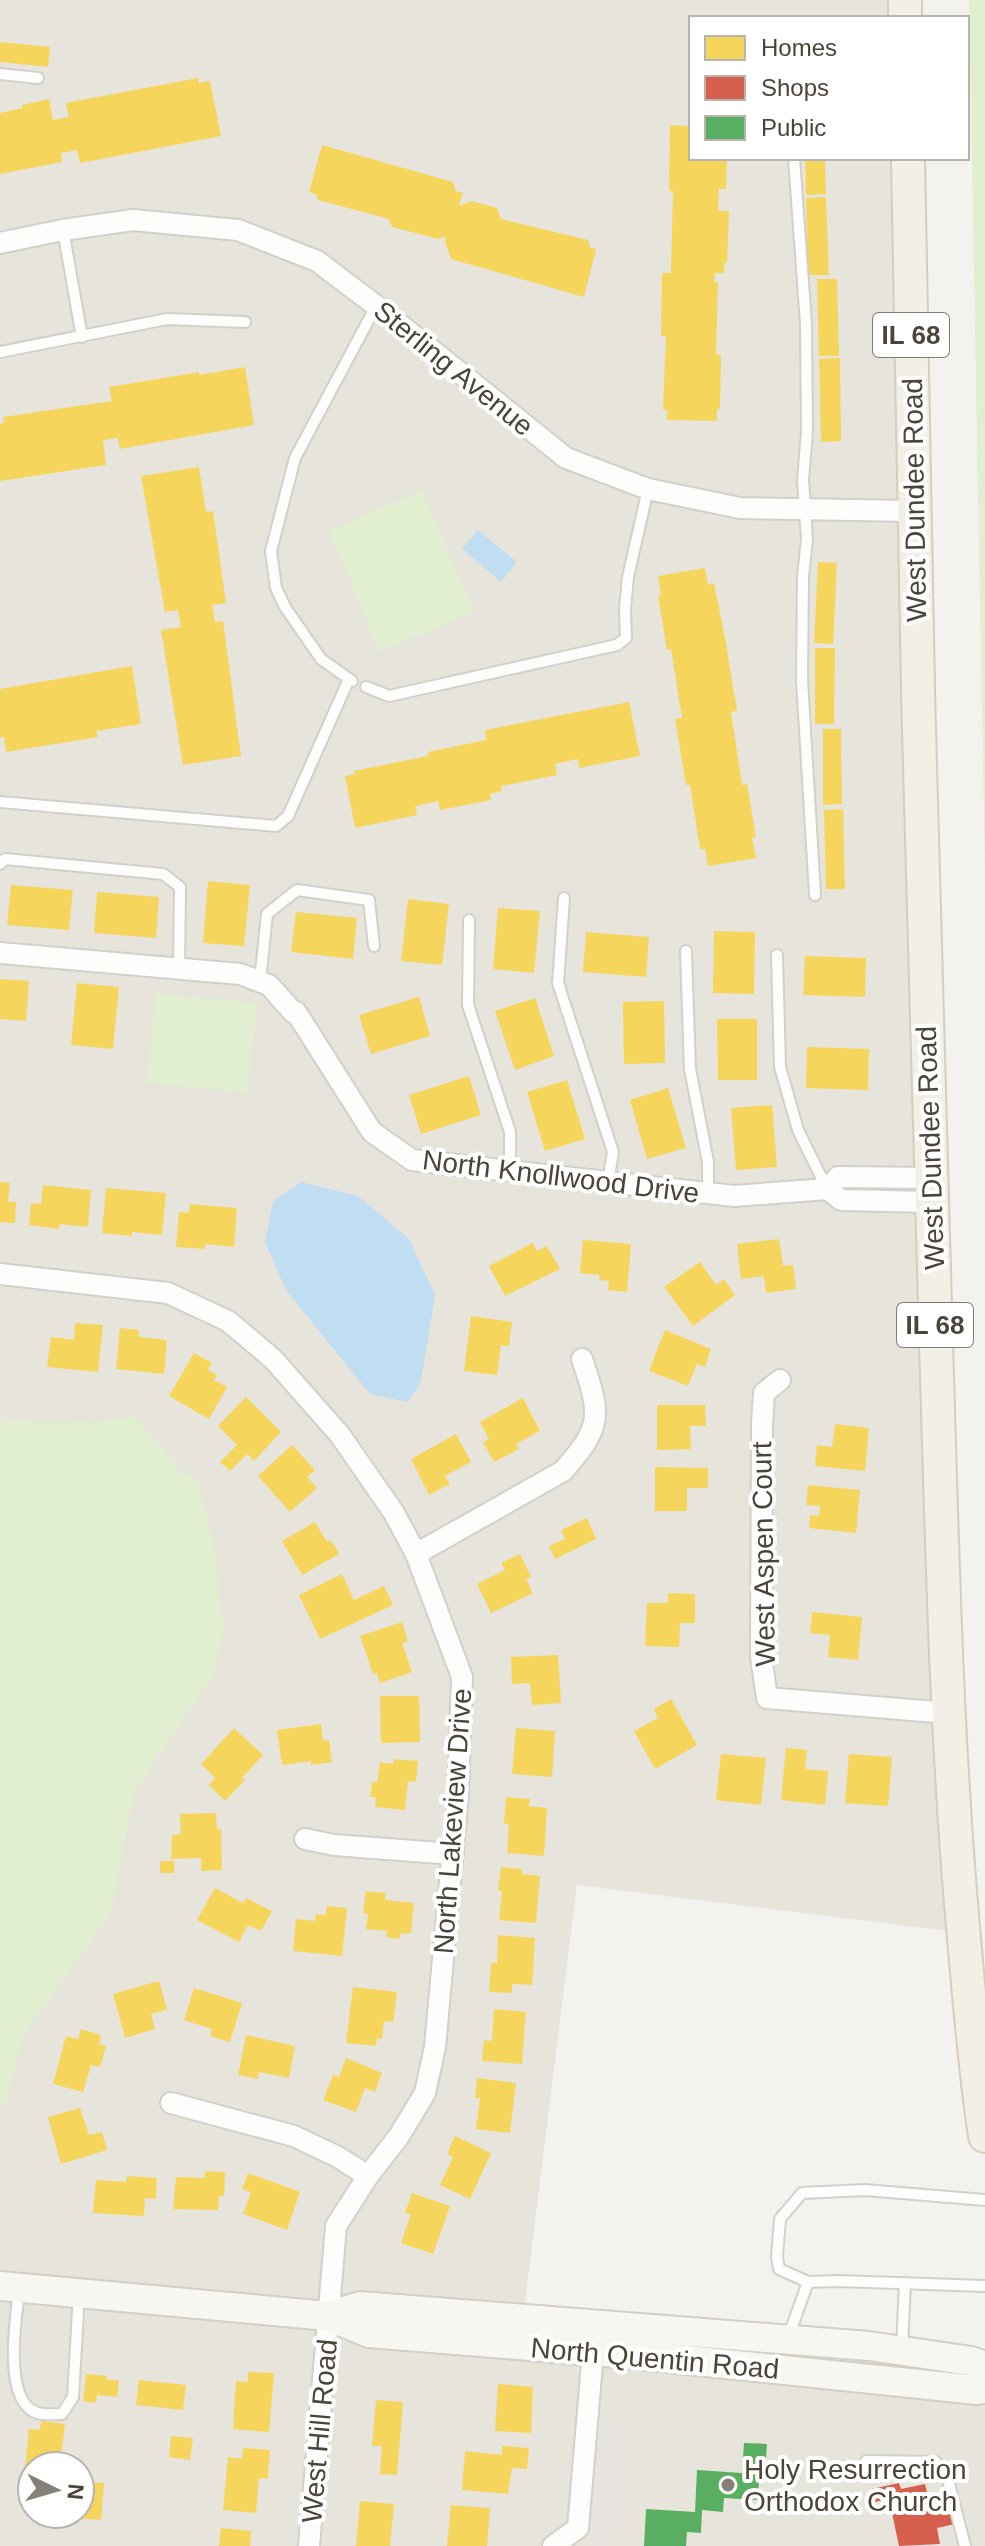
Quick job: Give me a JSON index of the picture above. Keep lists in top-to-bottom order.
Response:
{
  "streets": {
    "main road": ["IL 68", "West Dundee Road", "North Quentin Road"],
    "street": [
      "Sterling Avenue",
      "North Knollwood Drive",
      "West Aspen Court",
      "North Lakeview Drive",
      "West Hill Road"
    ]
  },
  "crossings": [
    ["Sterling Avenue", "West Dundee Road"],
    ["West Dundee Road", "North Knollwood Drive"],
    ["West Dundee Road", "West Aspen Court"],
    ["North Lakeview Drive", "North Quentin Road"],
    ["North Lakeview Drive", "West Hill Road"],
    ["North Quentin Road", "West Hill Road"]
  ],
  "places": ["Holy Resurrection Orthodox Church"],
  "legend": ["Homes", "Shops", "Public"],
  "north": "right"
}
